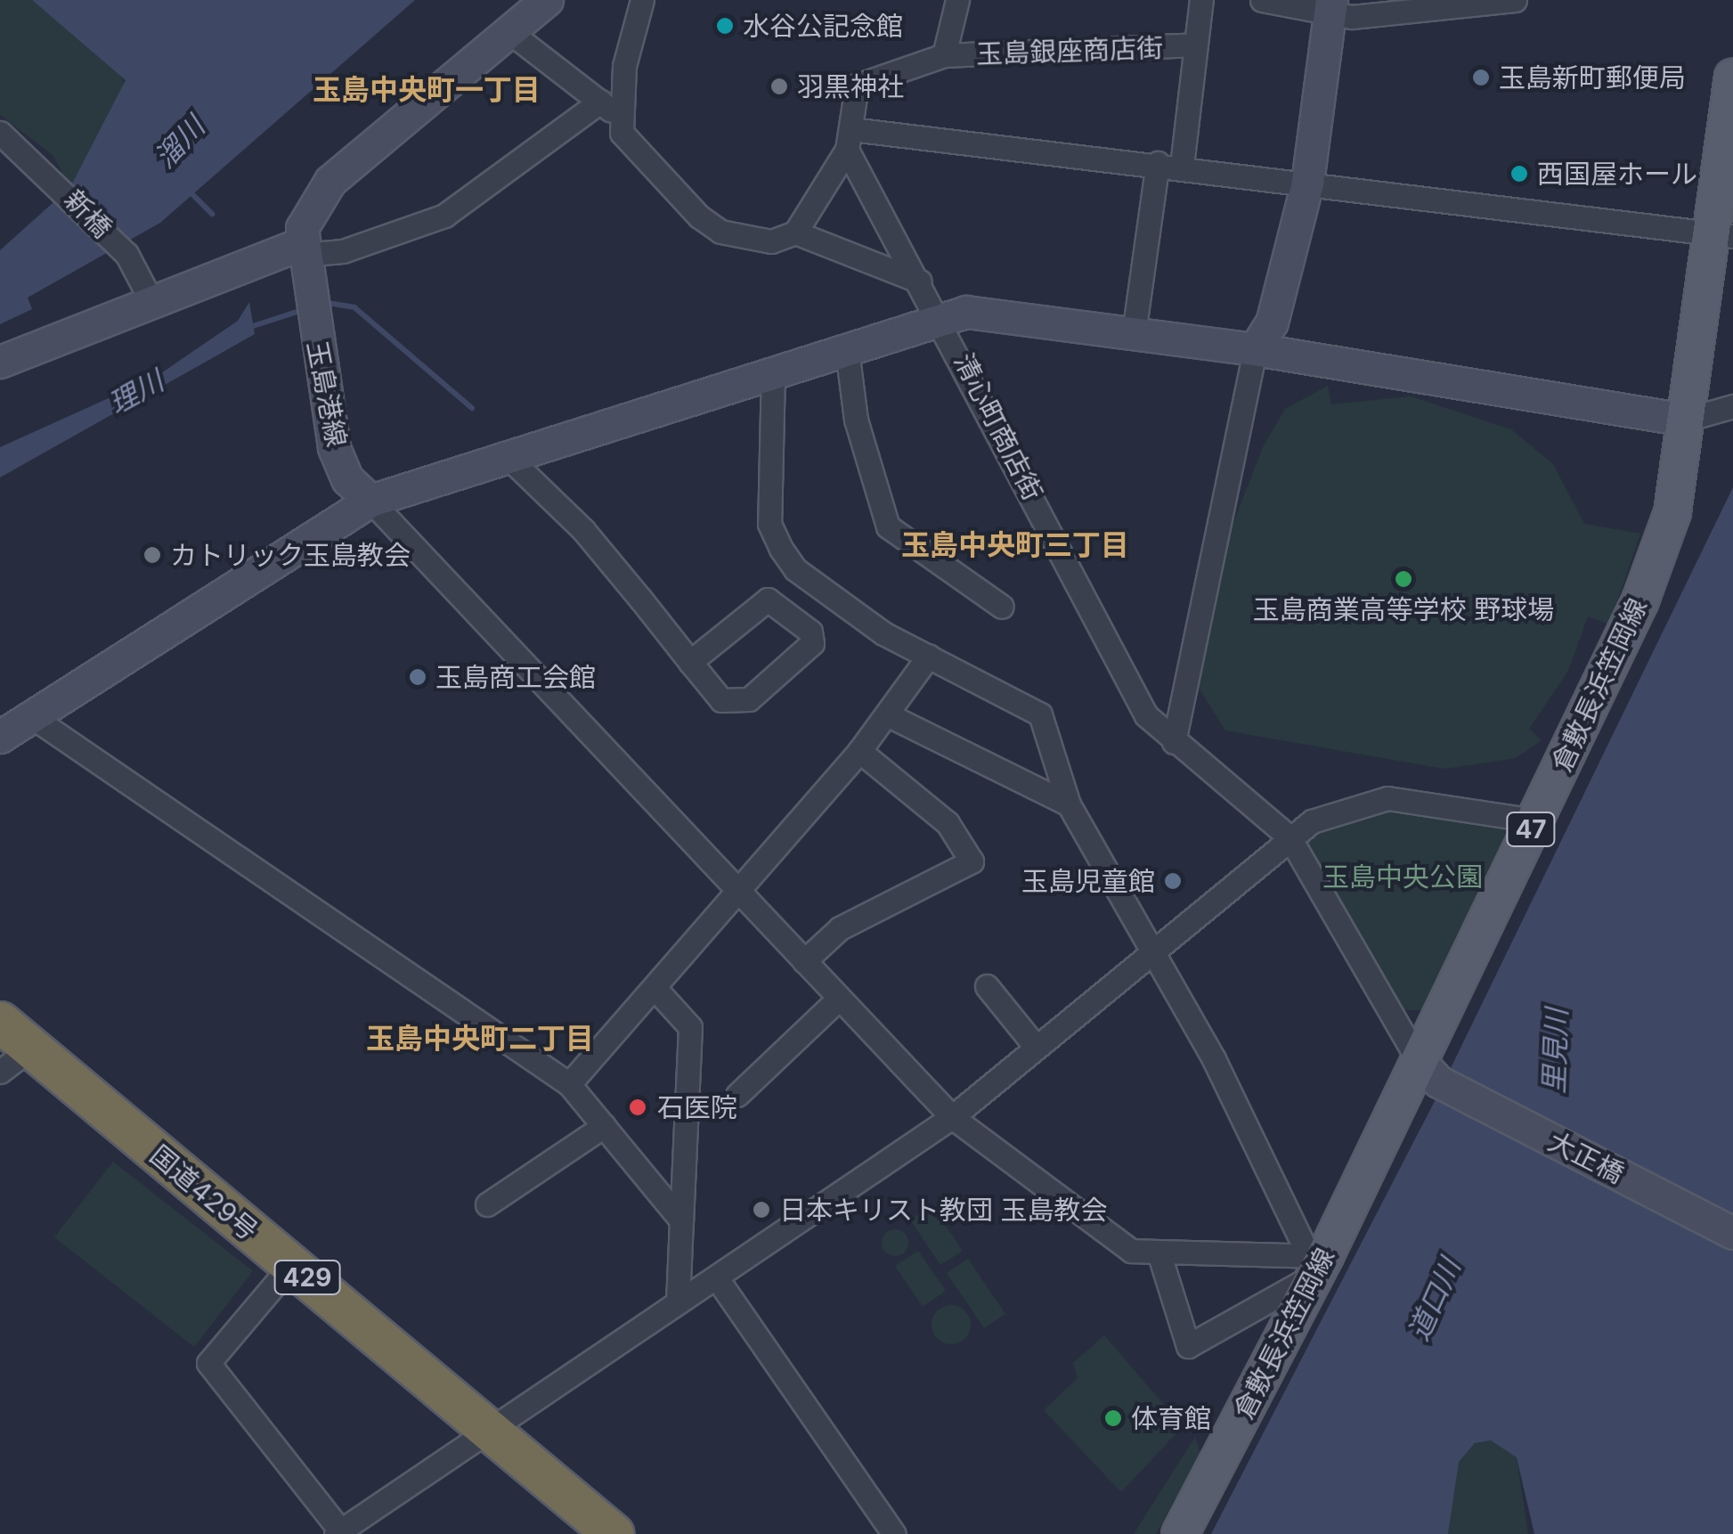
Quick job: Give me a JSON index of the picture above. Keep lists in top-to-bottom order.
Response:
{
  "streets": {
    "highway": ["国道429号", "429"],
    "main road": ["倉敷長浜笠岡線", "47"],
    "street": [
      "玉島銀座商店街",
      "新橋",
      "玉島港線",
      "清心町商店街",
      "大正橋"
    ]
  },
  "crossings": [
    ["玉島銀座商店街", "清心町商店街"],
    ["倉敷長浜笠岡線", "大正橋"]
  ],
  "districts": ["玉島中央町一丁目", "玉島中央町三丁目", "玉島中央町二丁目"],
  "water": [
    "溜川",
    "理川",
    "里見川",
    "道口川"
  ],
  "parks": ["玉島中央公園"],
  "places": [
    "水谷公記念館",
    "玉島新町郵便局",
    "羽黒神社",
    "西国屋ホール",
    "カトリック玉島教会",
    "玉島商業高等学校 野球場",
    "玉島商工会館",
    "玉島児童館",
    "石医院",
    "日本キリスト教団 玉島教会",
    "体育館"
  ]
}
